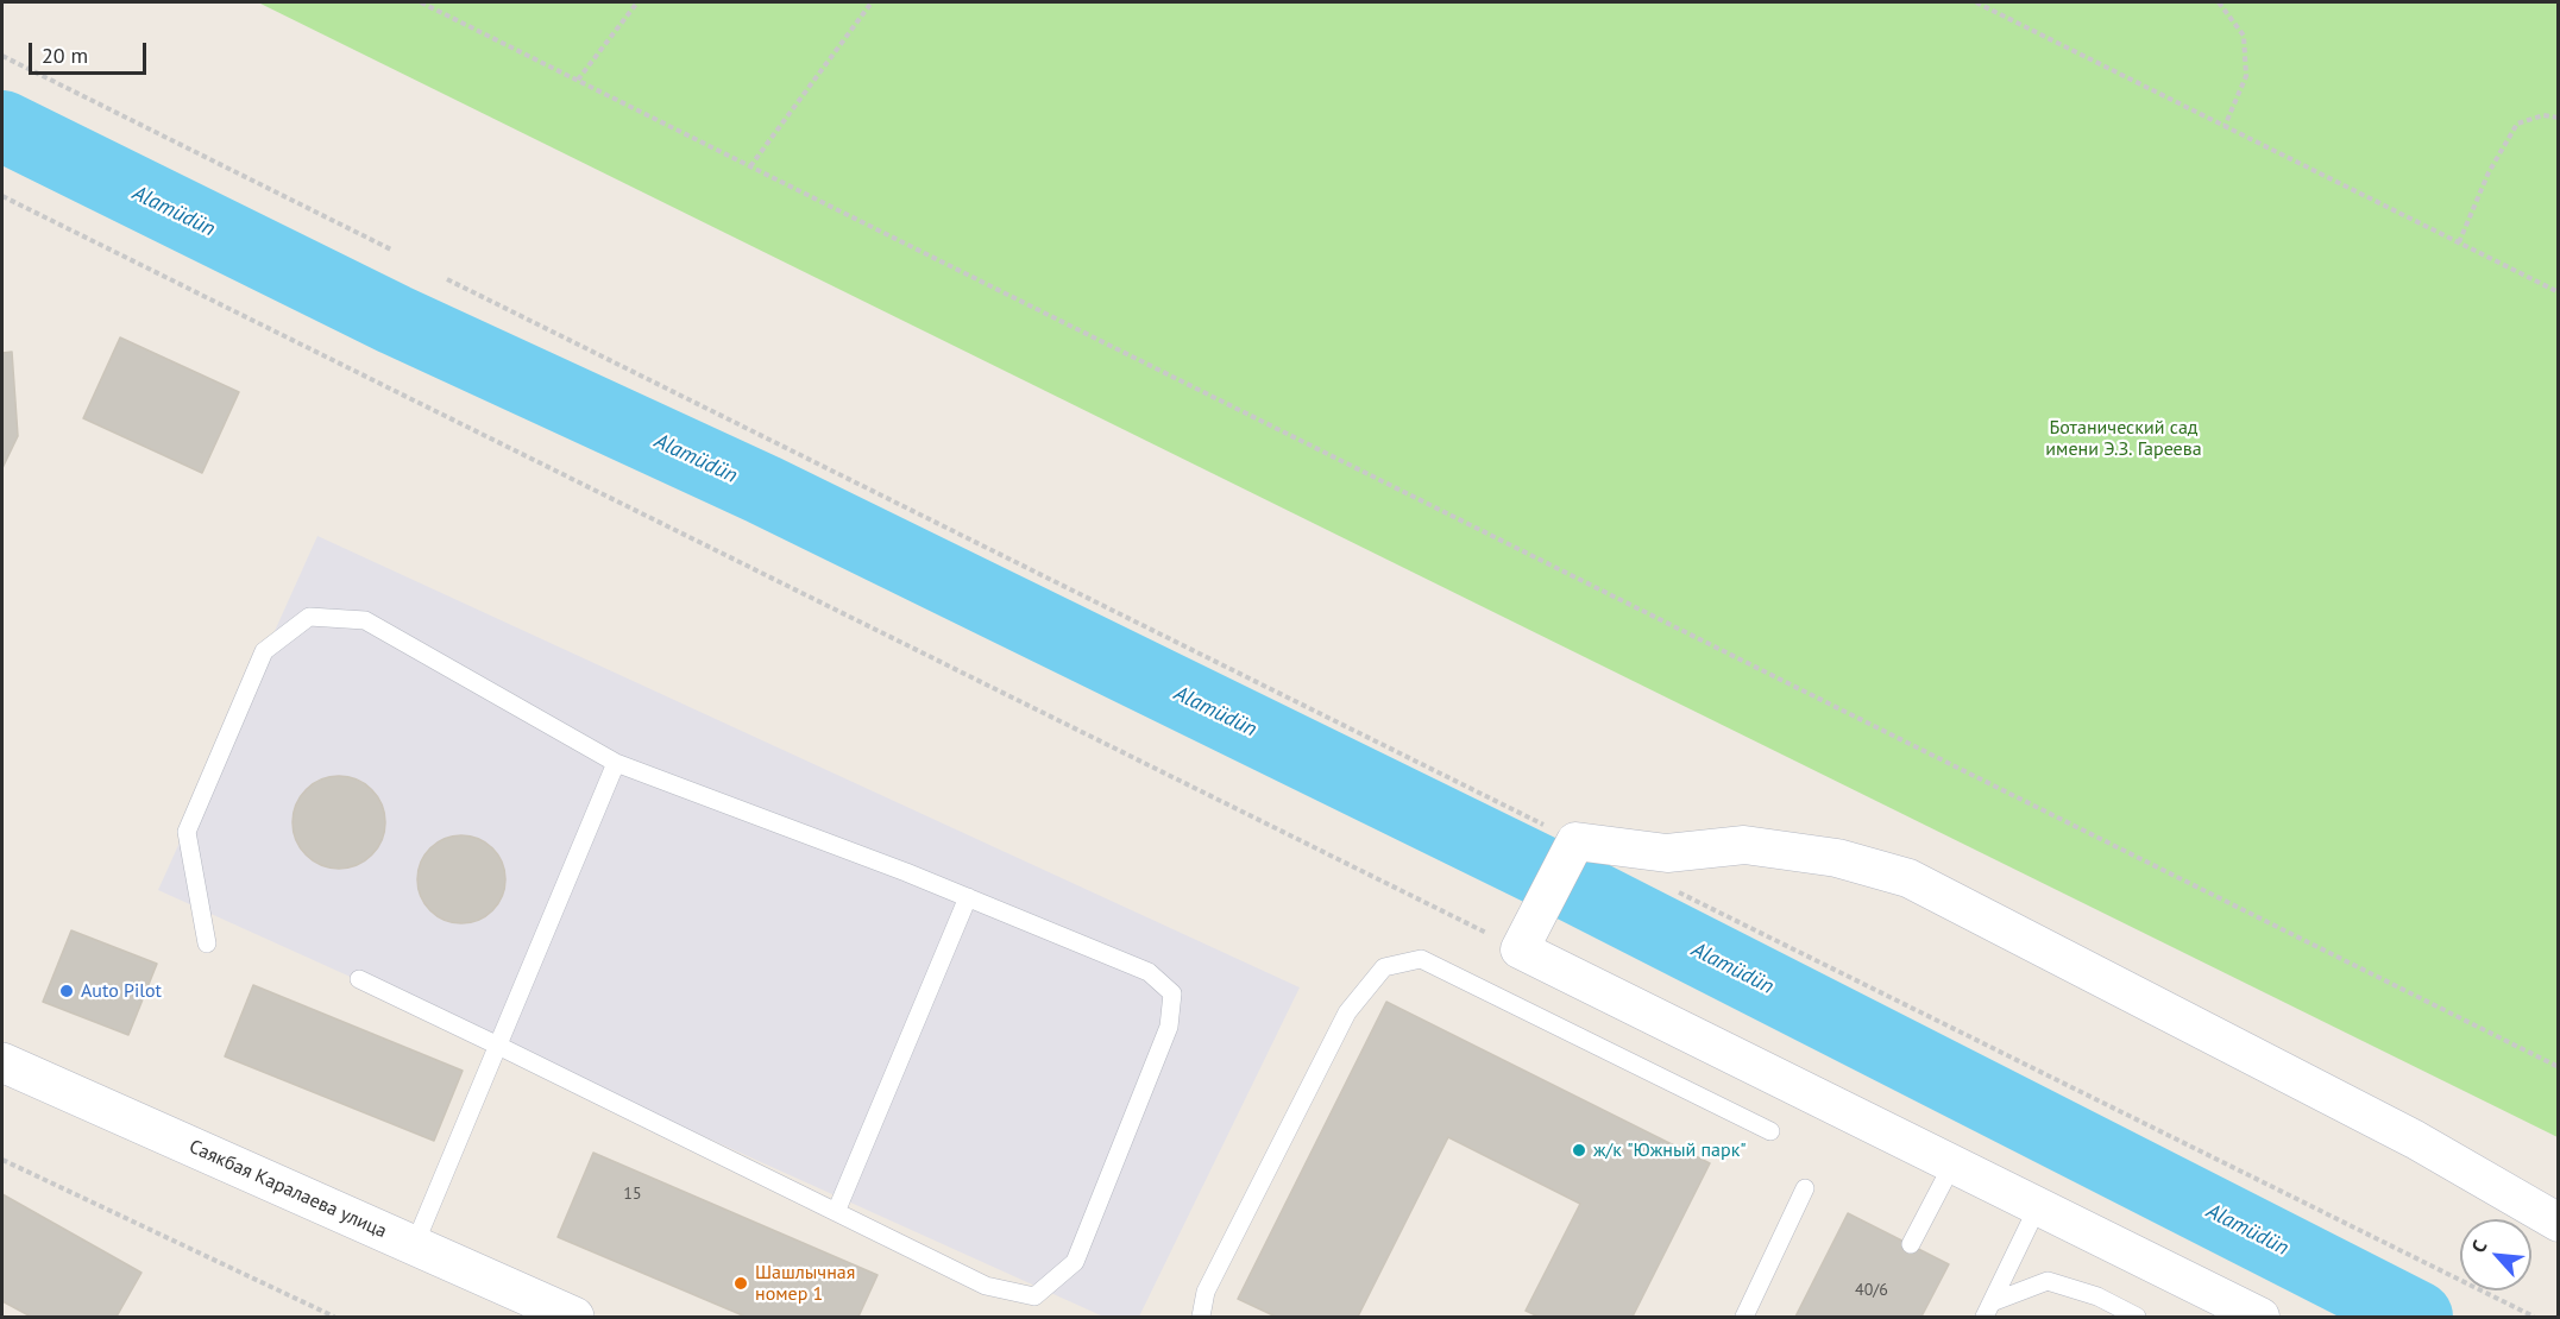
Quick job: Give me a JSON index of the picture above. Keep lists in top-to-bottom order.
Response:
{
  "streets": {
    "main road": ["Саякбая Каралаева улица"]
  },
  "water": ["Alamüdün"],
  "parks": ["Ботанический сад имени Э.З. Гареева"],
  "places": ["Auto Pilot", "ж/к \"Южный парк\"", "Шашлычная номер 1"],
  "house_numbers": ["15", "40/6"],
  "scale_bar": "20 m",
  "north": "top left"
}
